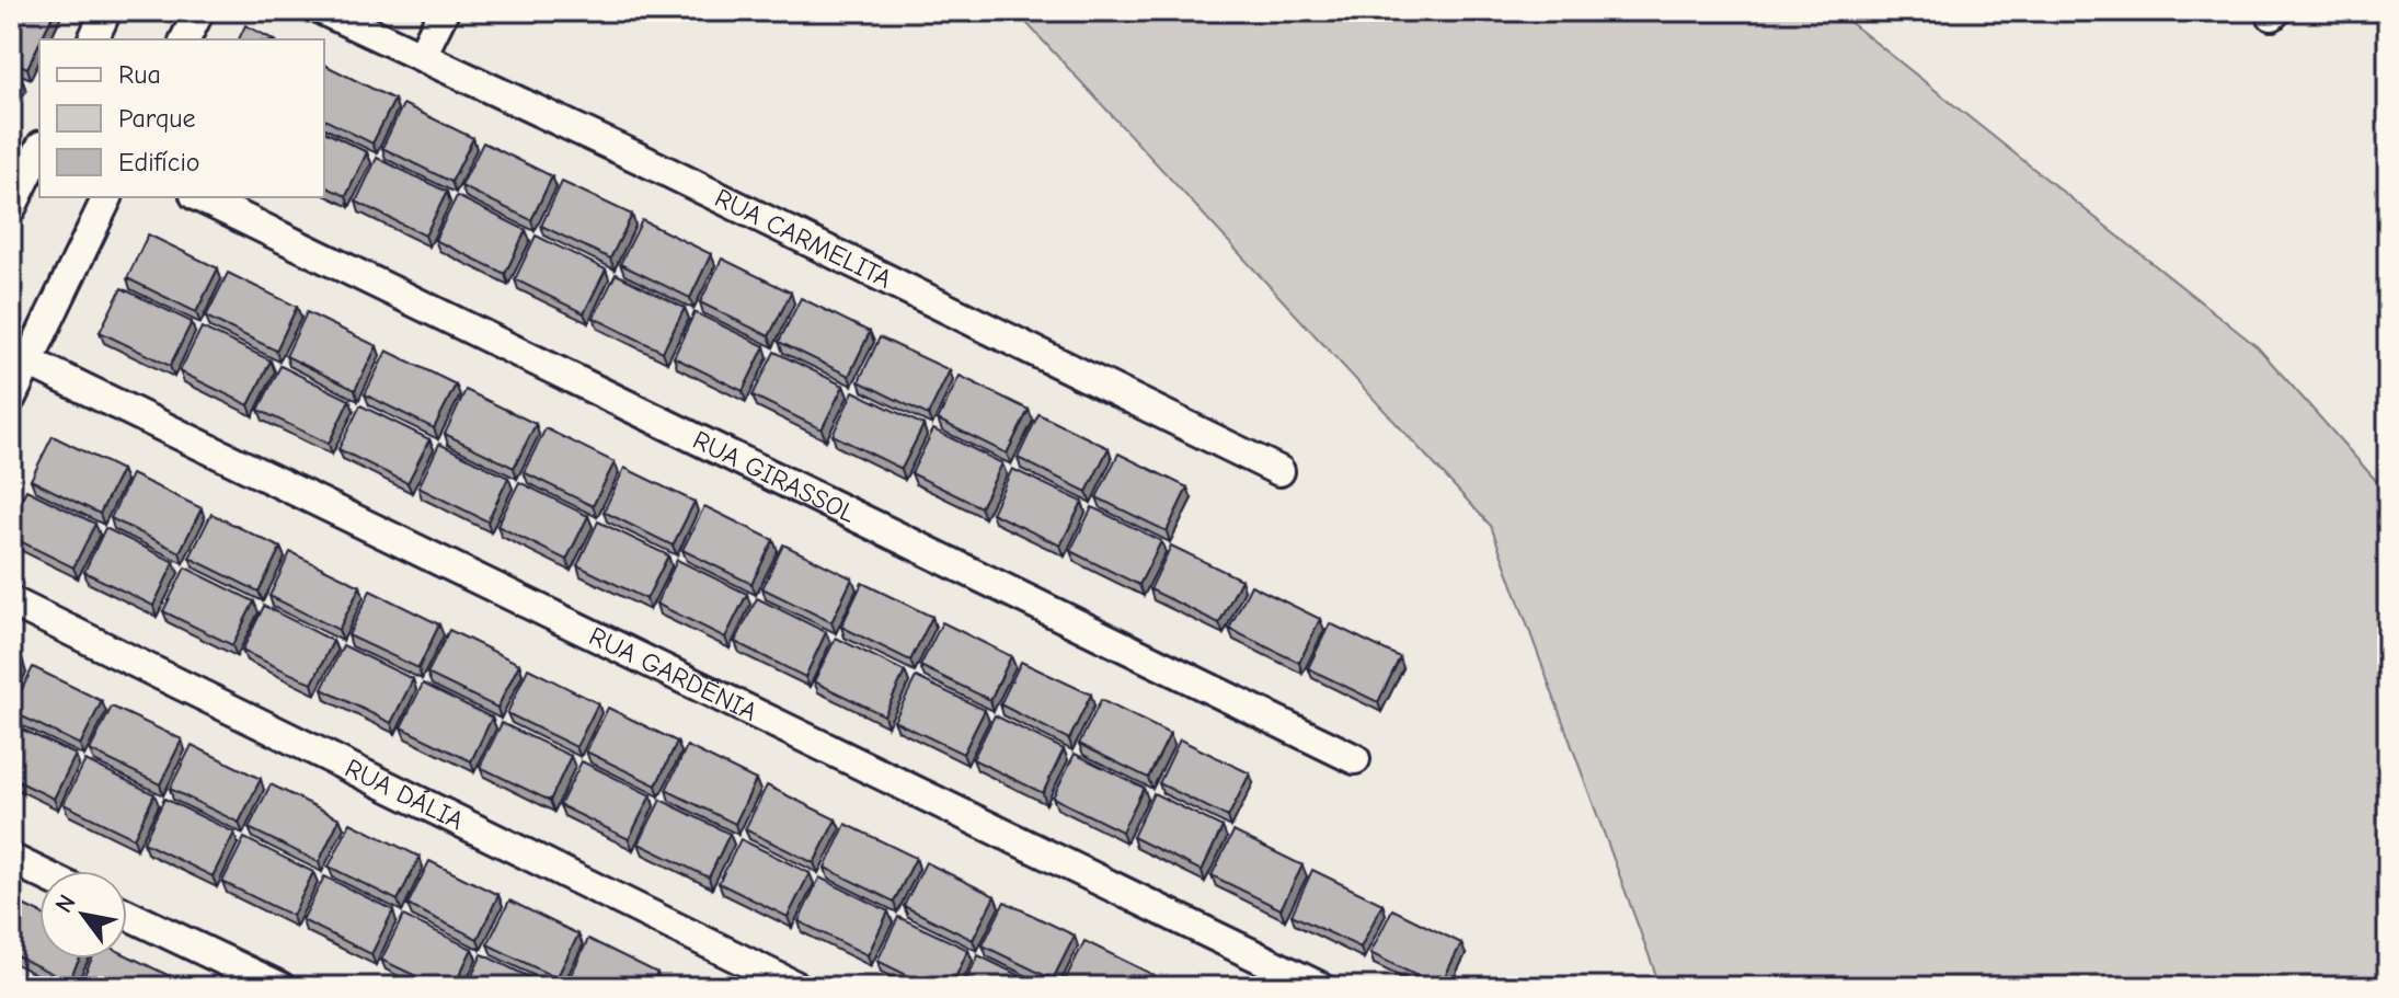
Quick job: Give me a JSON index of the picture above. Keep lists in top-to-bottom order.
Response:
{
  "streets": {
    "street": [
      "RUA CARMELITA",
      "RUA GIRASSOL",
      "RUA GARDÊNIA",
      "RUA DÁLIA"
    ]
  },
  "legend": ["Rua", "Parque", "Edifício"],
  "north": "top left"
}
